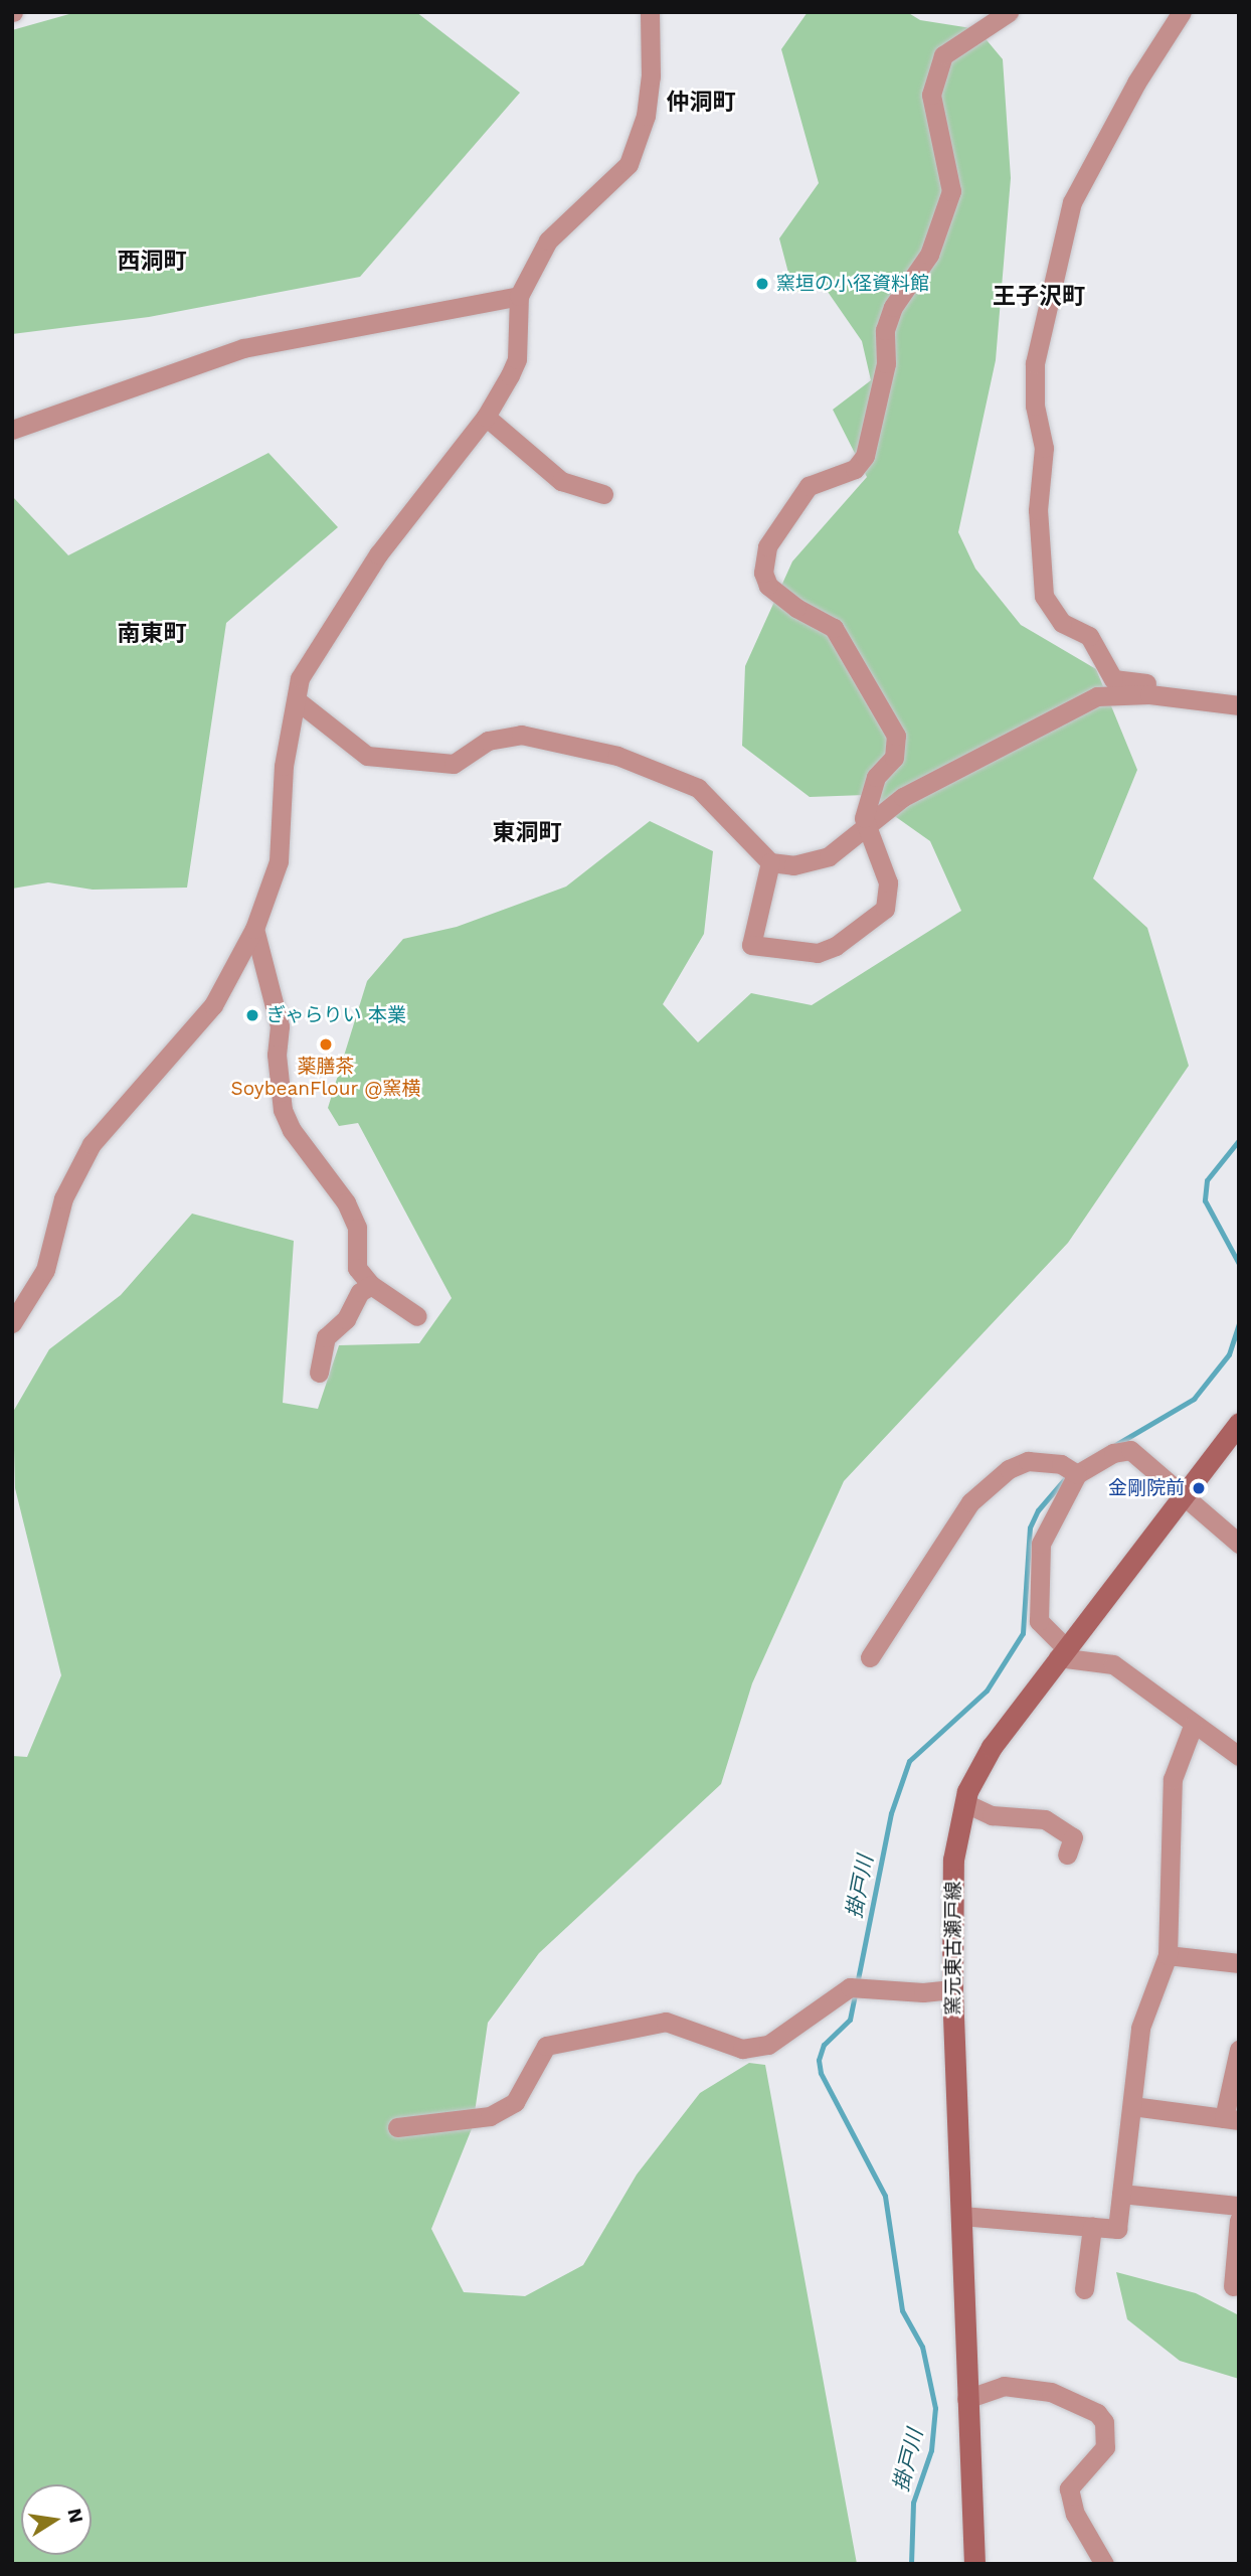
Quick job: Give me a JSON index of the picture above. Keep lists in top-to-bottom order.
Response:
{
  "streets": {
    "main road": ["窯元東古瀬戸線"]
  },
  "districts": [
    "仲洞町",
    "西洞町",
    "王子沢町",
    "南東町",
    "東洞町"
  ],
  "water": ["掛戸川"],
  "places": [
    "窯垣の小径資料館",
    "ぎゃらりい 本業",
    "薬膳茶 SoybeanFlour @窯横",
    "金剛院前"
  ],
  "north": "right"
}
